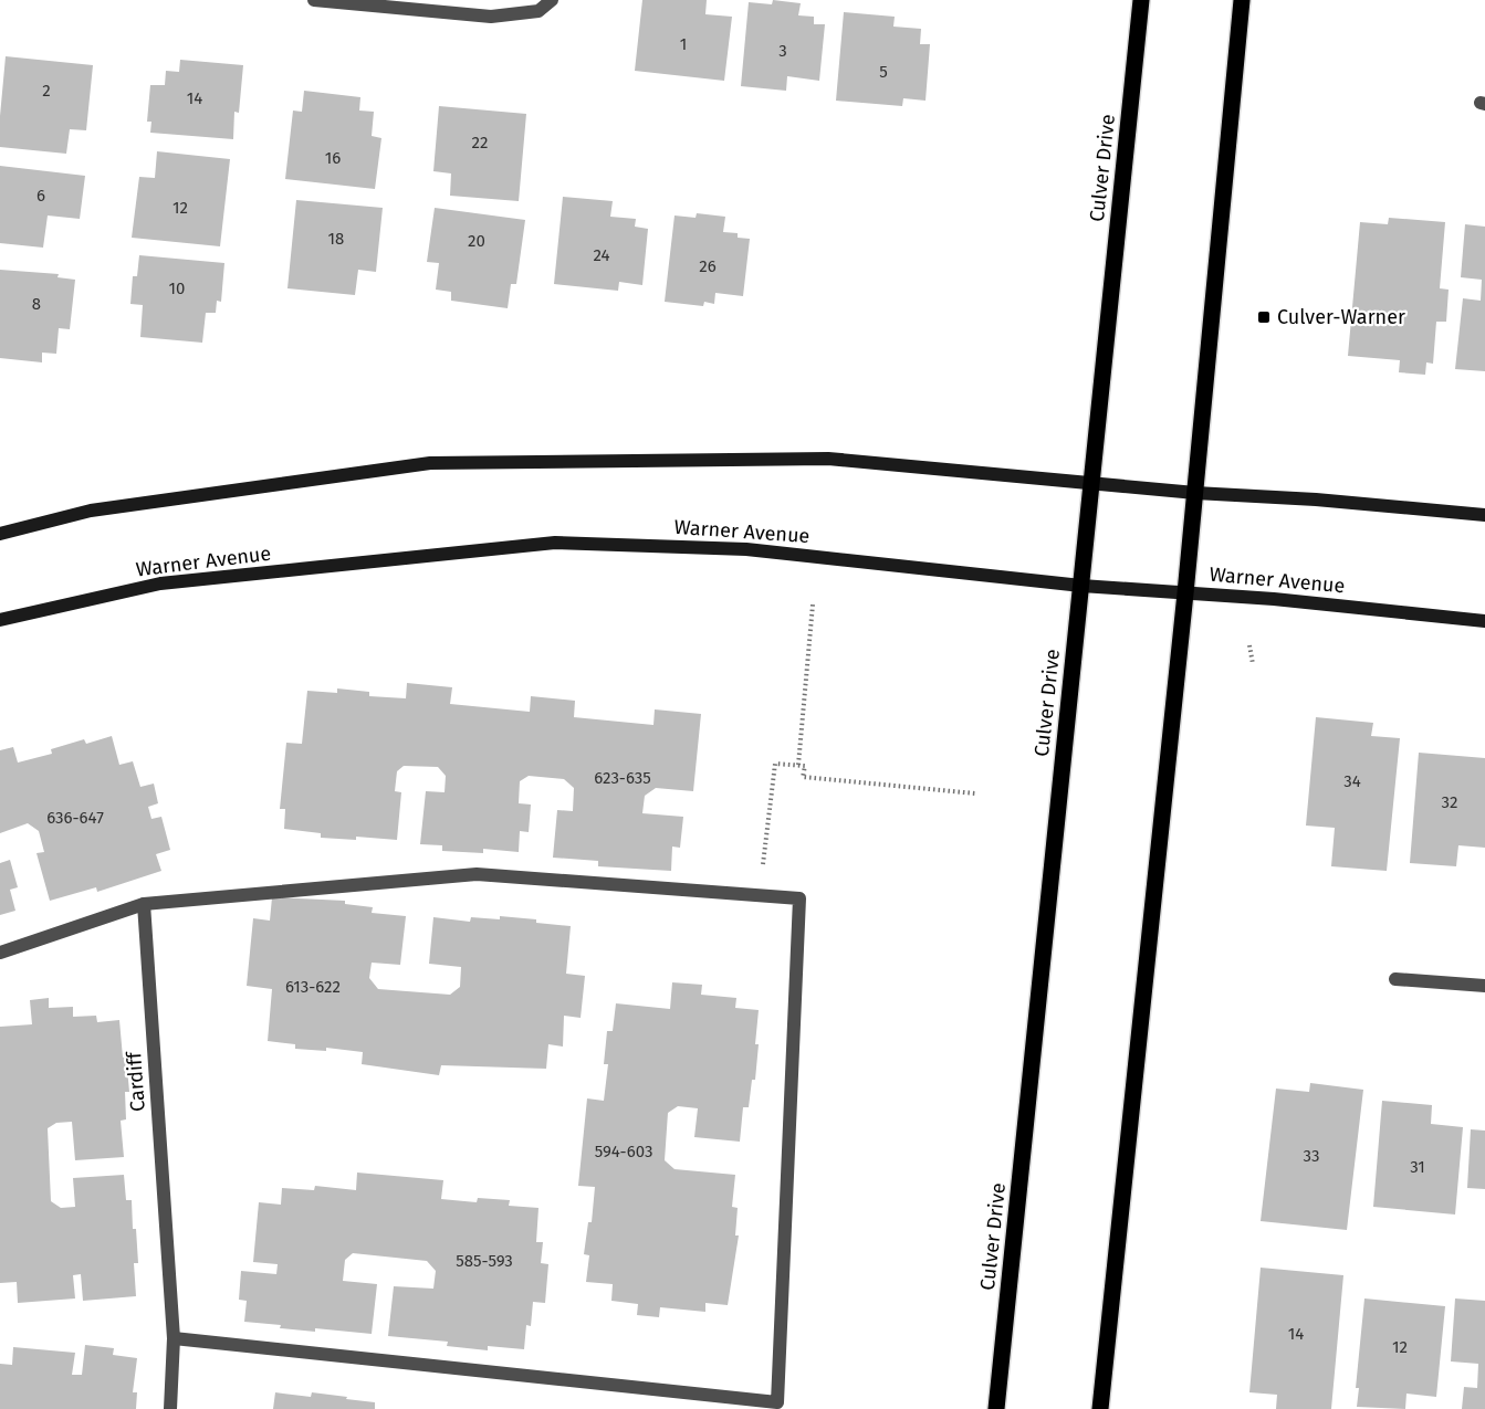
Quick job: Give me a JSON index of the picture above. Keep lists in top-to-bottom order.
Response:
{
  "streets": {
    "main road": ["Culver Drive"],
    "street": ["Warner Avenue", "Cardiff"]
  },
  "crossings": [
    ["Culver Drive", "Warner Avenue"]
  ],
  "places": {
    "transit": ["Culver-Warner"]
  },
  "house_numbers": [
    "1",
    "3",
    "5",
    "2",
    "14",
    "22",
    "16",
    "6",
    "12",
    "18",
    "20",
    "24",
    "26",
    "10",
    "8",
    "623-635",
    "34",
    "32",
    "636-647",
    "613-622",
    "594-603",
    "33",
    "31",
    "585-593",
    "14",
    "12"
  ]
}
